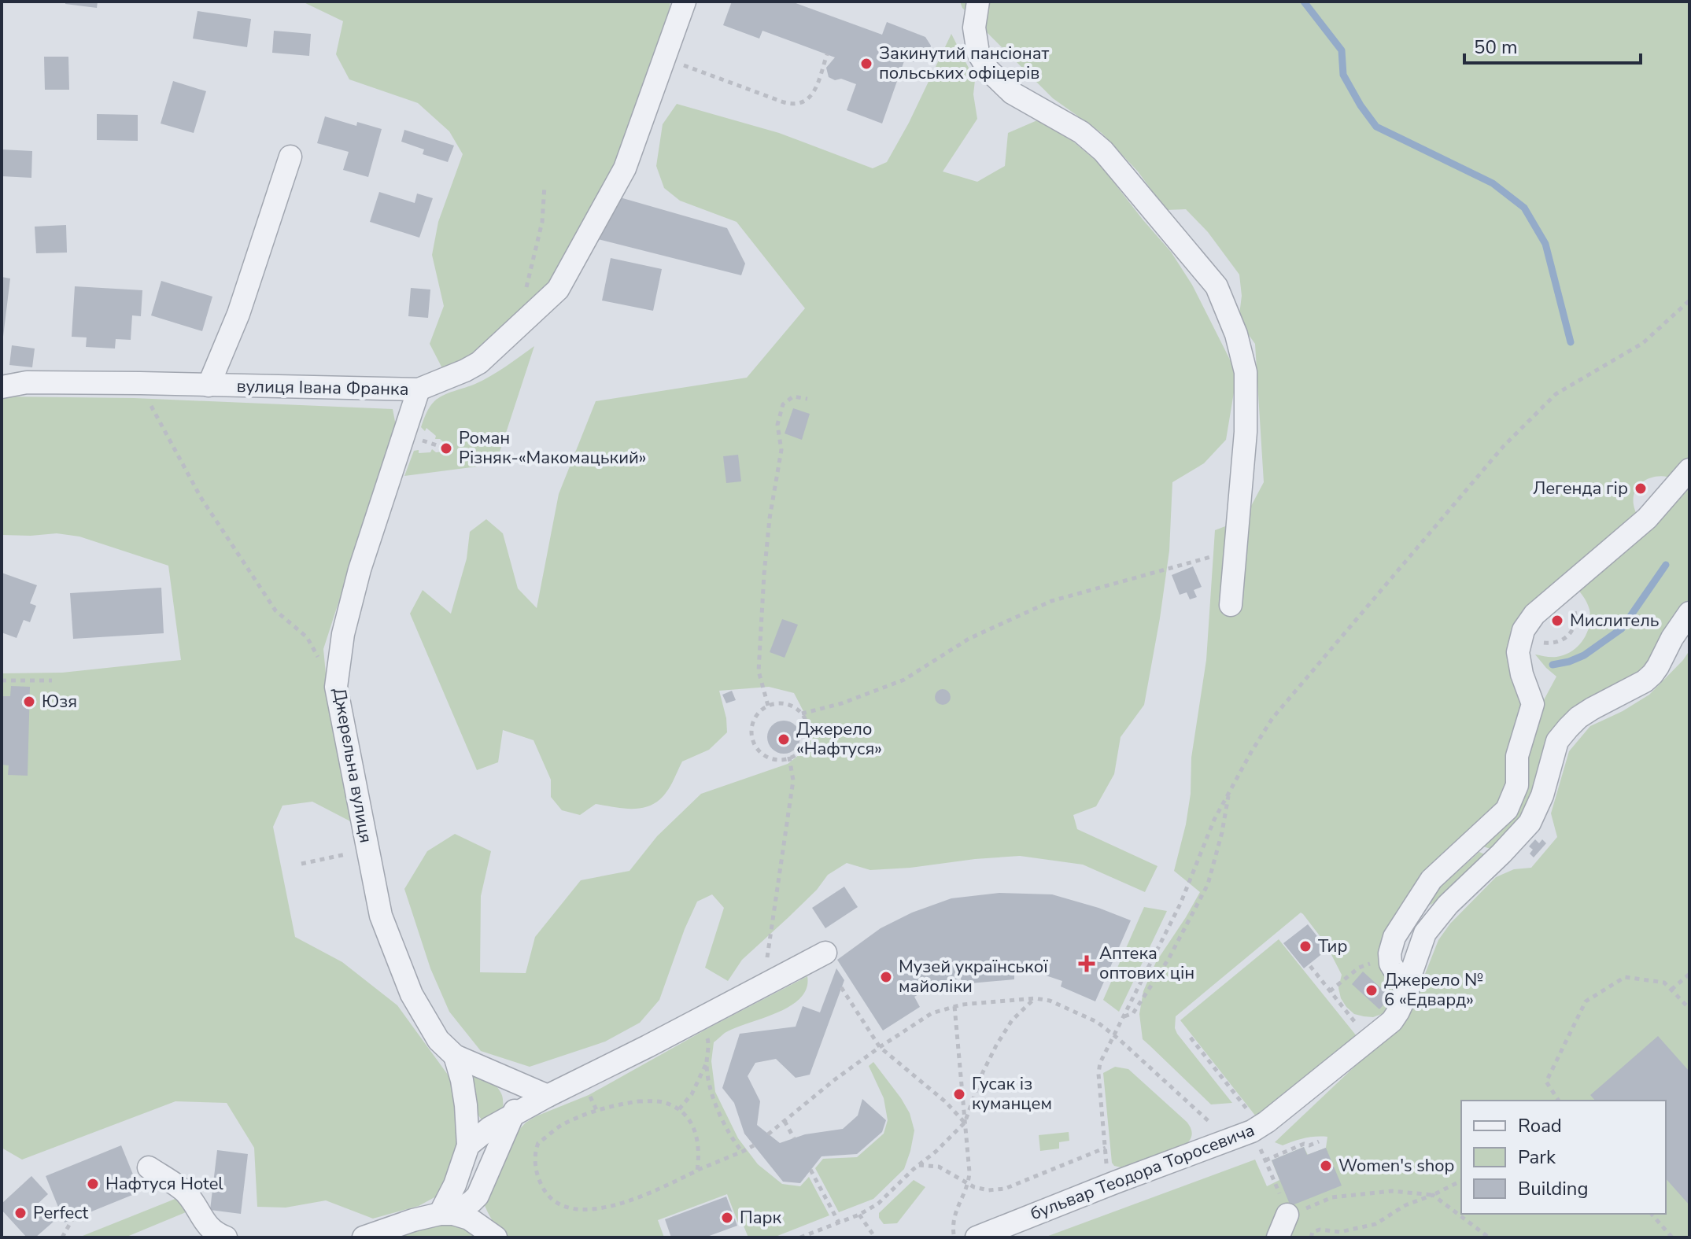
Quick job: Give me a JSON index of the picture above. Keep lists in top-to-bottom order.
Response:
{
  "streets": {
    "street": ["вулиця Івана Франка", "Джерельна вулиця", "бульвар Теодора Торосевича"]
  },
  "crossings": [
    ["вулиця Івана Франка", "Джерельна вулиця"]
  ],
  "places": {
    "other": [
      "Закинутий пансіонат польських офіцерів",
      "Роман Різняк-«Макомацький»",
      "Легенда гір",
      "Мислитель",
      "Юзя",
      "Джерело «Нафтуся»",
      "Тир",
      "Музей української майоліки",
      "Джерело № 6 «Едвард»",
      "Гусак із куманцем",
      "Women's shop",
      "Нафтуся Hotel",
      "Perfect",
      "Парк"
    ],
    "health": ["Аптека оптових цін"]
  },
  "legend": ["Road", "Park", "Building"],
  "scale_bar": "50 m"
}
